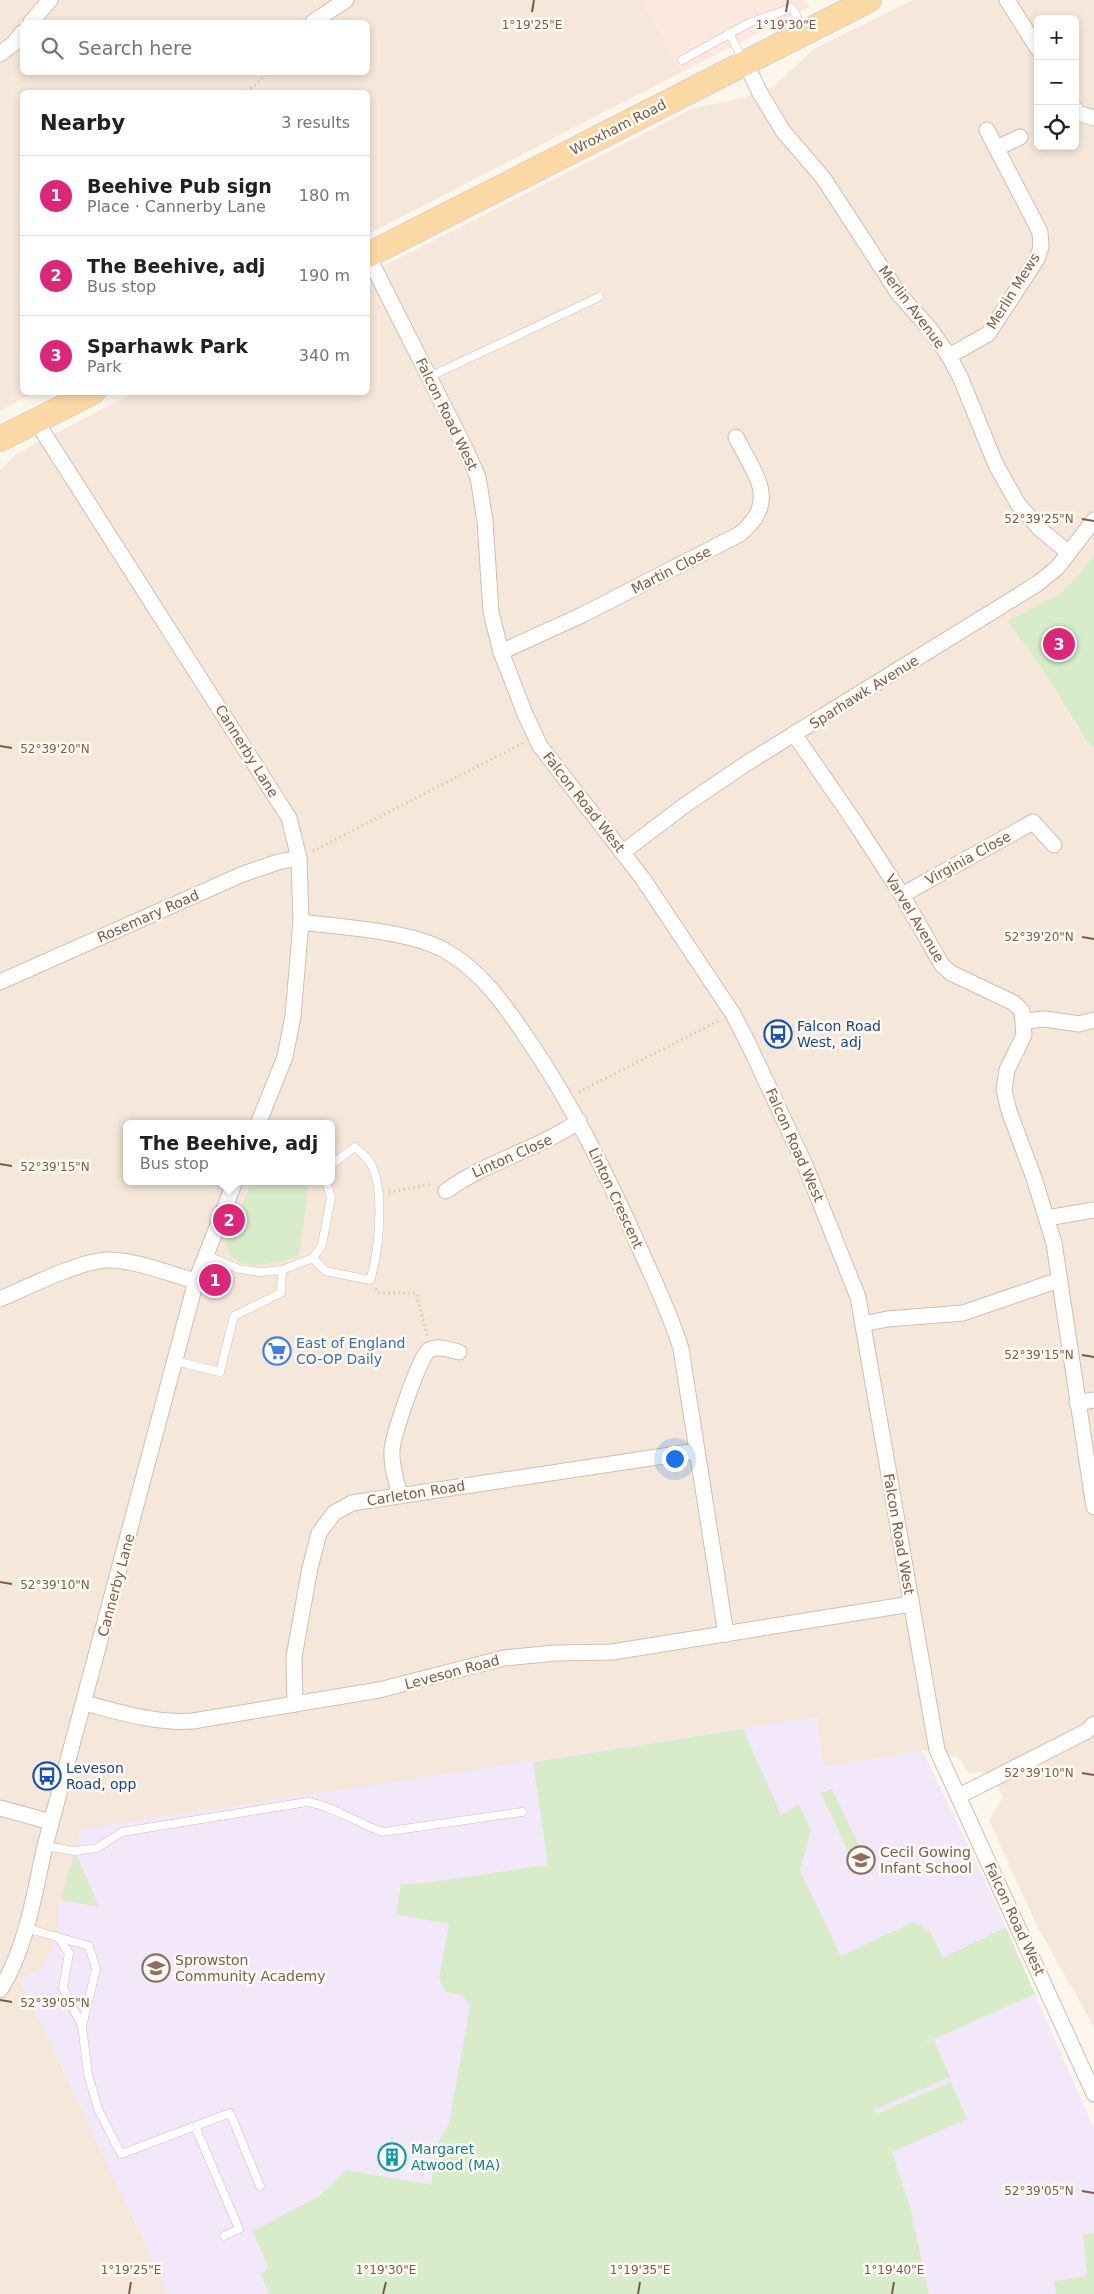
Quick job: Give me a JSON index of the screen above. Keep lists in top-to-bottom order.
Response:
{
  "streets": {
    "main road": ["Wroxham Road"],
    "street": [
      "Merlin Mews",
      "Merlin Avenue",
      "Falcon Road West",
      "Martin Close",
      "Sparhawk Avenue",
      "Cannerby Lane",
      "Virginia Close",
      "Rosemary Road",
      "Varvel Avenue",
      "Linton Close",
      "Linton Crescent",
      "Carleton Road",
      "Leveson Road"
    ]
  },
  "crossings": [
    ["Wroxham Road", "Merlin Avenue"],
    ["Merlin Mews", "Merlin Avenue"],
    ["Merlin Avenue", "Sparhawk Avenue"],
    ["Falcon Road West", "Martin Close"],
    ["Falcon Road West", "Sparhawk Avenue"],
    ["Falcon Road West", "Leveson Road"],
    ["Sparhawk Avenue", "Varvel Avenue"],
    ["Cannerby Lane", "Rosemary Road"],
    ["Cannerby Lane", "Linton Crescent"],
    ["Cannerby Lane", "Leveson Road"],
    ["Virginia Close", "Varvel Avenue"],
    ["Linton Close", "Linton Crescent"],
    ["Linton Crescent", "Carleton Road"],
    ["Linton Crescent", "Leveson Road"],
    ["Carleton Road", "Leveson Road"]
  ],
  "places": {
    "bus stop": ["Falcon Road West, adj", "Leveson Road, opp"],
    "supermarket": ["East of England CO-OP Daily"],
    "school or university": ["Cecil Gowing Infant School", "Sprowston Community Academy"],
    "building": ["Margaret Atwood (MA)"]
  },
  "page": {
    "map_buttons": ["+", "−"],
    "search": "Search here",
    "heading": ["Nearby", "3 results"],
    "list": [
      {
        "mark": "1",
        "name": "Beehive Pub sign",
        "note": "Place · Cannerby Lane",
        "value": "180 m"
      },
      {
        "mark": "2",
        "name": "The Beehive, adj",
        "note": "Bus stop",
        "value": "190 m"
      },
      {
        "mark": "3",
        "name": "Sparhawk Park",
        "note": "Park",
        "value": "340 m"
      }
    ],
    "pins": ["3", "2", "1"],
    "popup": ["The Beehive, adj", "Bus stop"]
  },
  "coordinates": [
    "1°19'25\"E",
    "1°19'30\"E",
    "52°39'25\"N",
    "52°39'20\"N",
    "52°39'15\"N",
    "52°39'10\"N",
    "52°39'05\"N",
    "1°19'35\"E",
    "1°19'40\"E"
  ]
}
